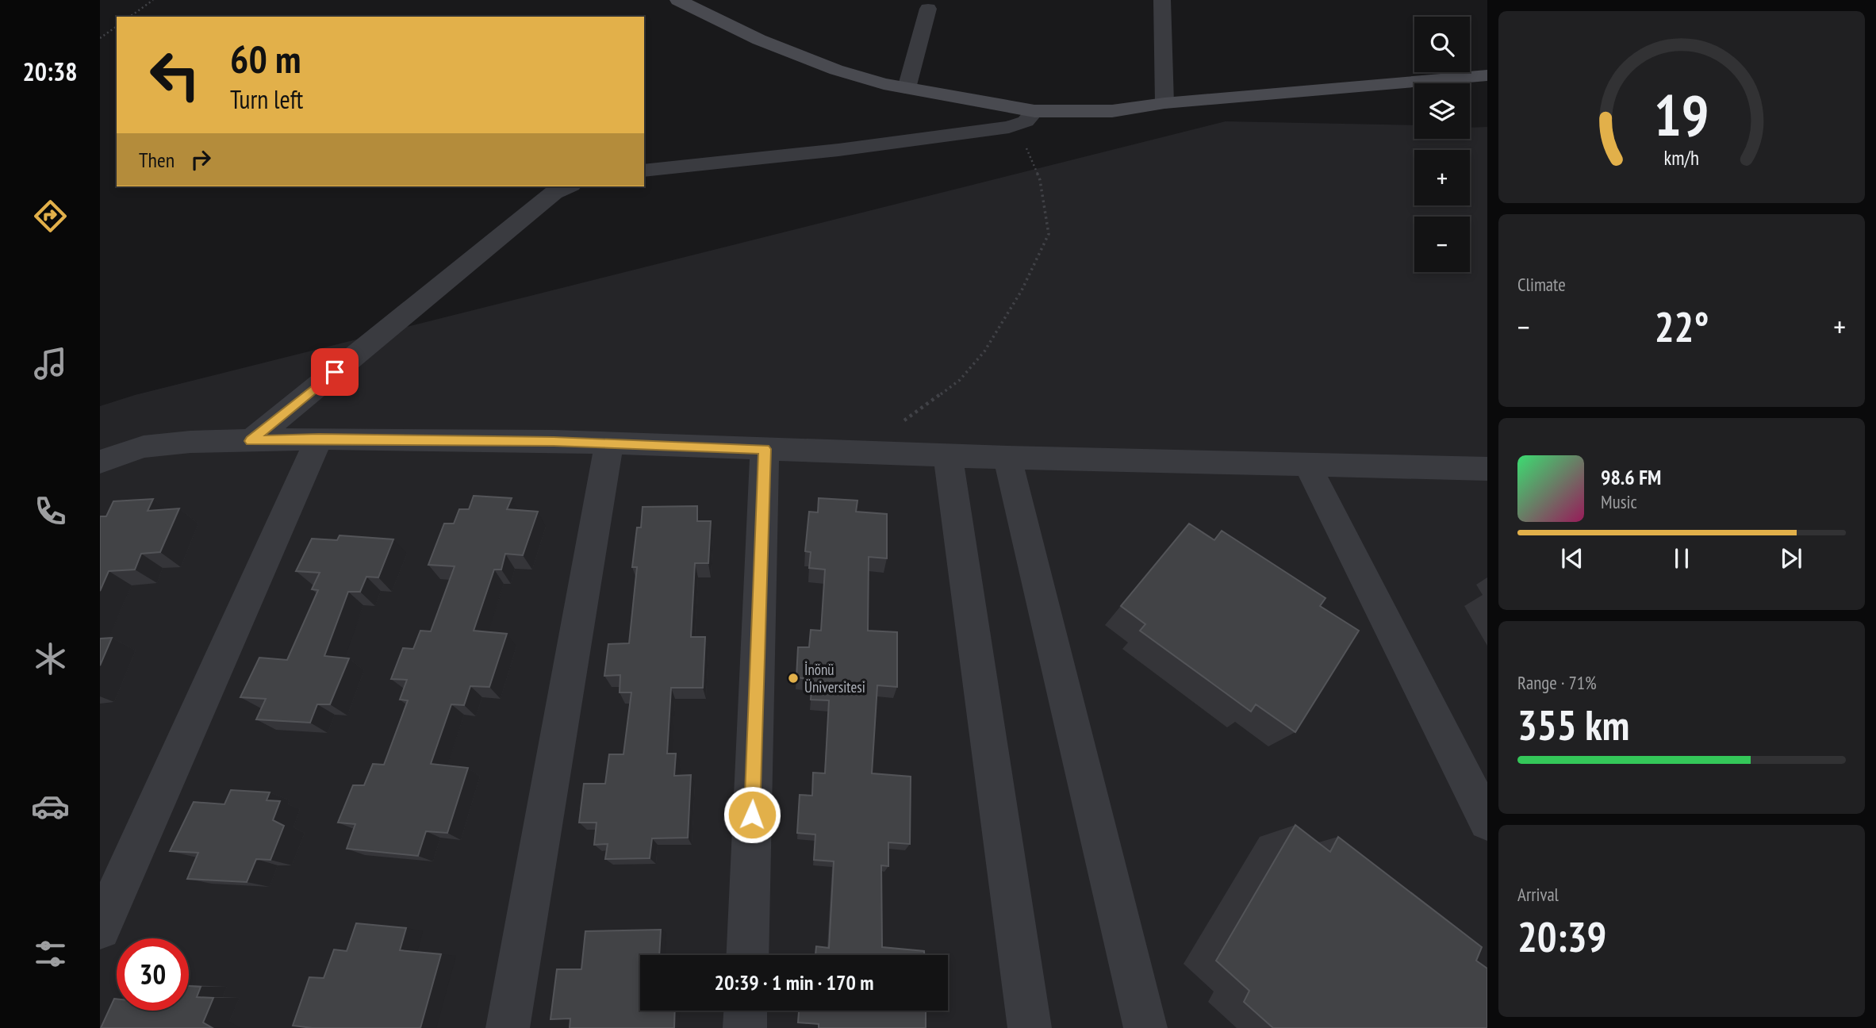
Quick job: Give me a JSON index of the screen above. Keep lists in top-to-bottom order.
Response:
{
  "places": ["İnönü Üniversitesi"],
  "page": {
    "tabs": "20:38",
    "map_buttons": ["+", "−"],
    "turn": ["60 m", "Turn left"],
    "then": "Then",
    "tile": [
      "Climate",
      ["Range · 71%", "355 km"],
      ["Arrival", "20:39"]
    ],
    "heat": ["−", "22°", "+"],
    "song": ["98.6 FM", "Music"],
    "limit": "30",
    "trip": "20:39 · 1 min · 170 m",
    "gauge": ["19", "km/h"]
  }
}
